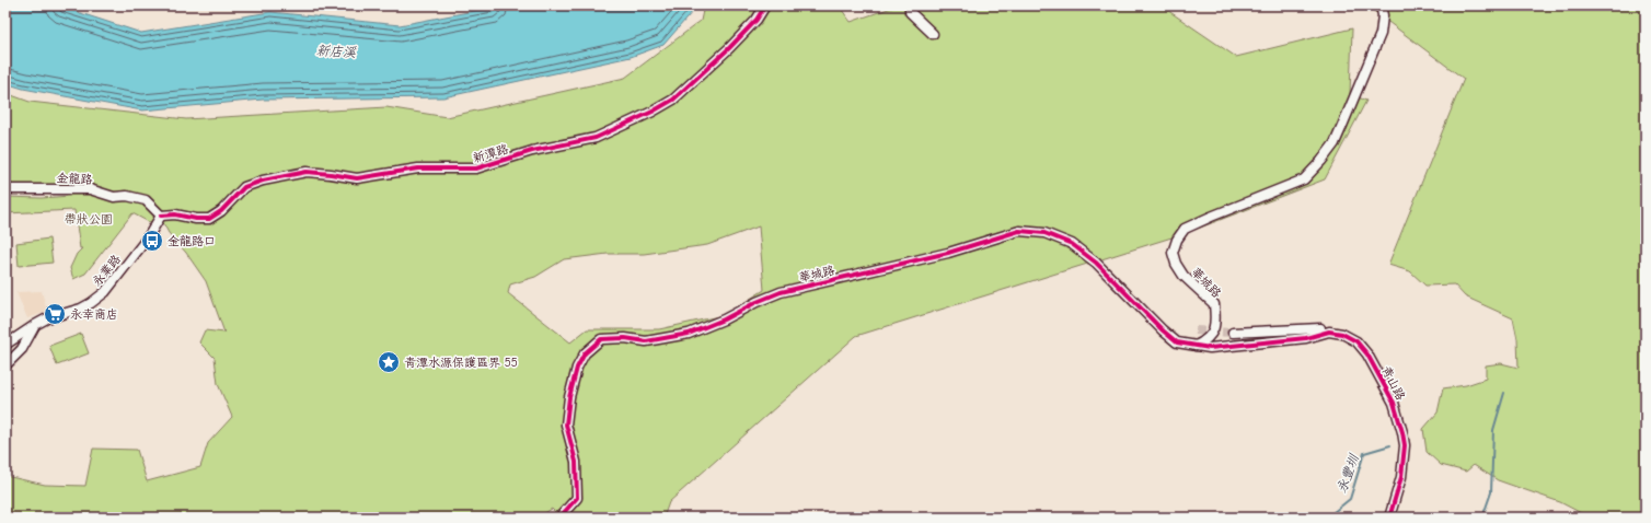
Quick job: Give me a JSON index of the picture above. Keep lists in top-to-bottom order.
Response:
{
  "streets": {
    "street": [
      "新潭路",
      "金龍路",
      "永業路",
      "華城路",
      "青山路"
    ]
  },
  "crossings": [
    ["新潭路", "金龍路"],
    ["新潭路", "永業路"],
    ["金龍路", "永業路"]
  ],
  "water": ["新店溪", "永豐圳"],
  "parks": ["帶狀公園"],
  "places": {
    "bus stop": ["金龍路口"],
    "supermarket": ["永幸商店"],
    "place": ["青潭水源保護區界 55"]
  }
}
